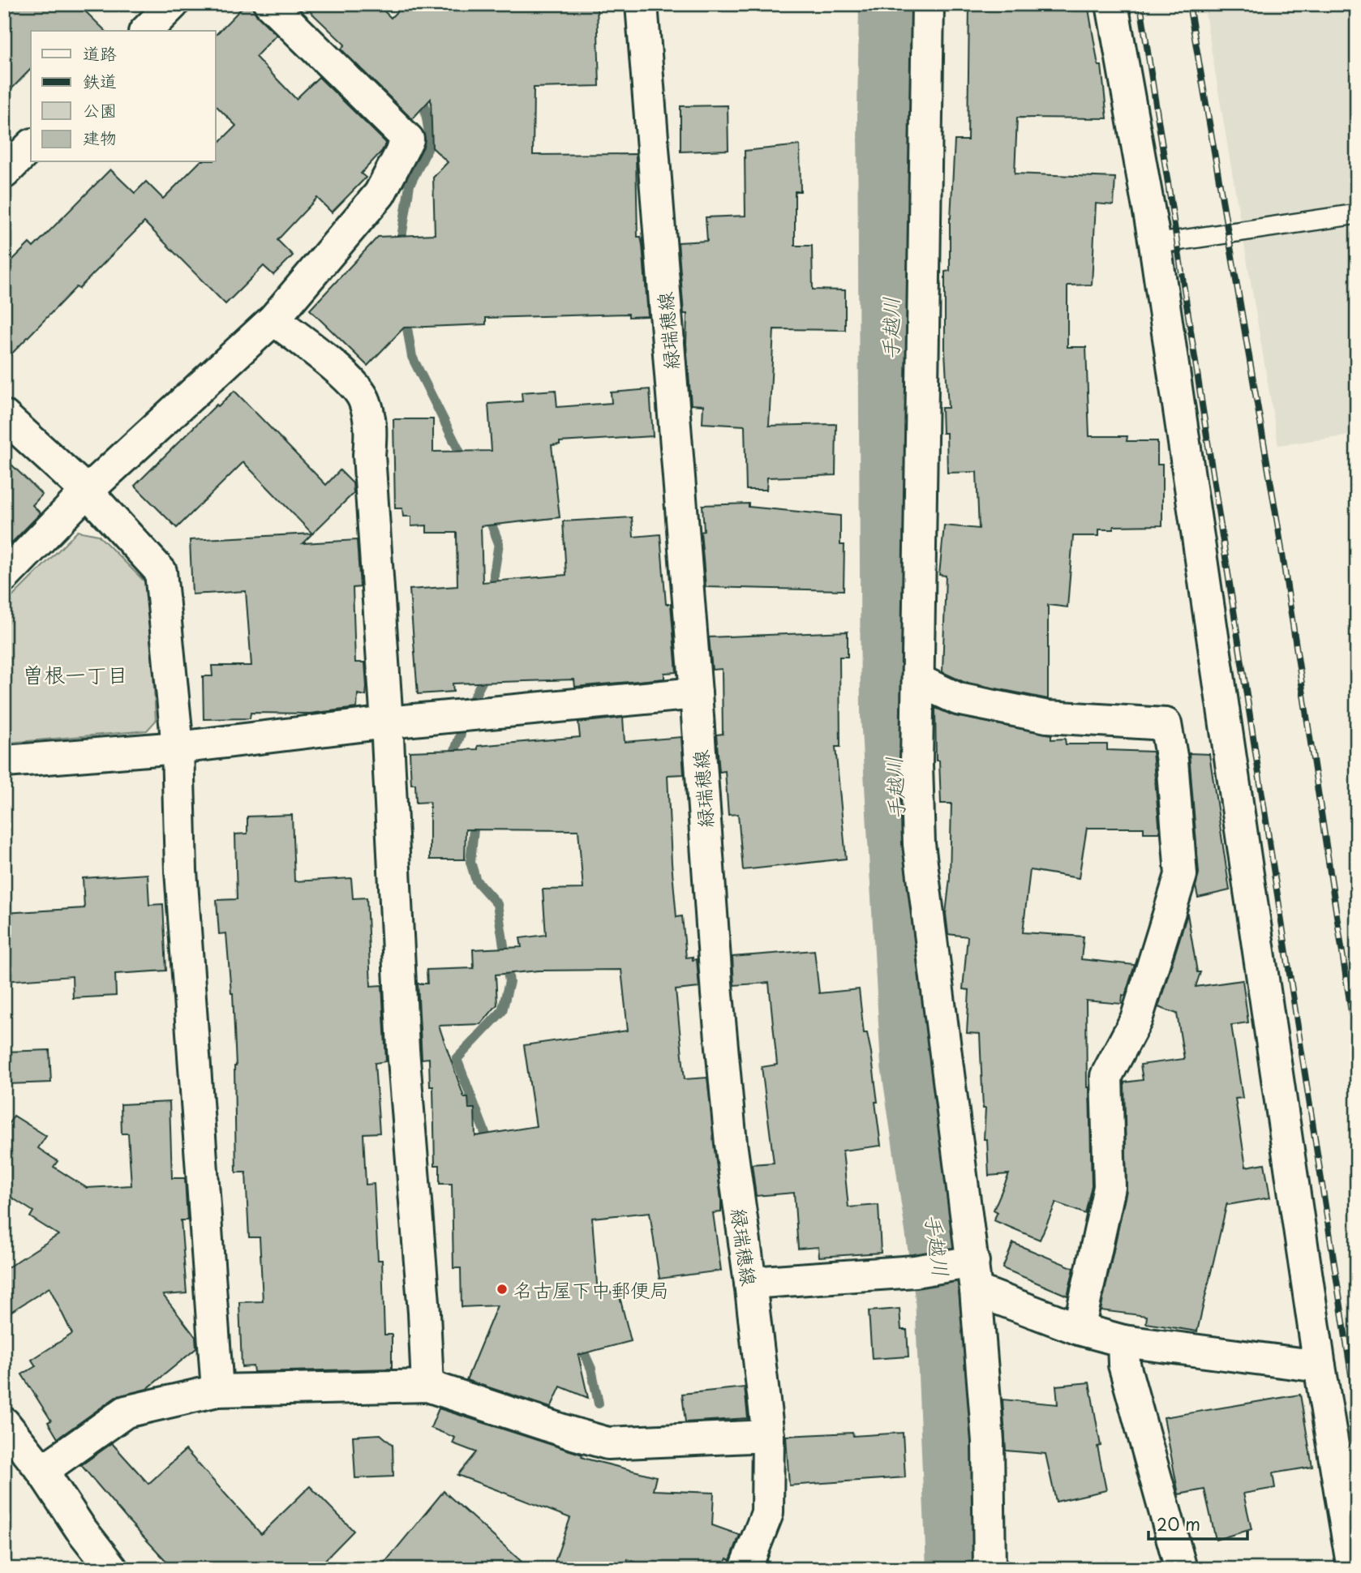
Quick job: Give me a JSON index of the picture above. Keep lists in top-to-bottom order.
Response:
{
  "streets": {
    "street": ["緑瑞穂線"]
  },
  "districts": ["曽根一丁目"],
  "water": ["手越川"],
  "places": ["名古屋下中郵便局"],
  "legend": [
    "道路",
    "鉄道",
    "公園",
    "建物"
  ],
  "scale_bar": "20 m"
}
